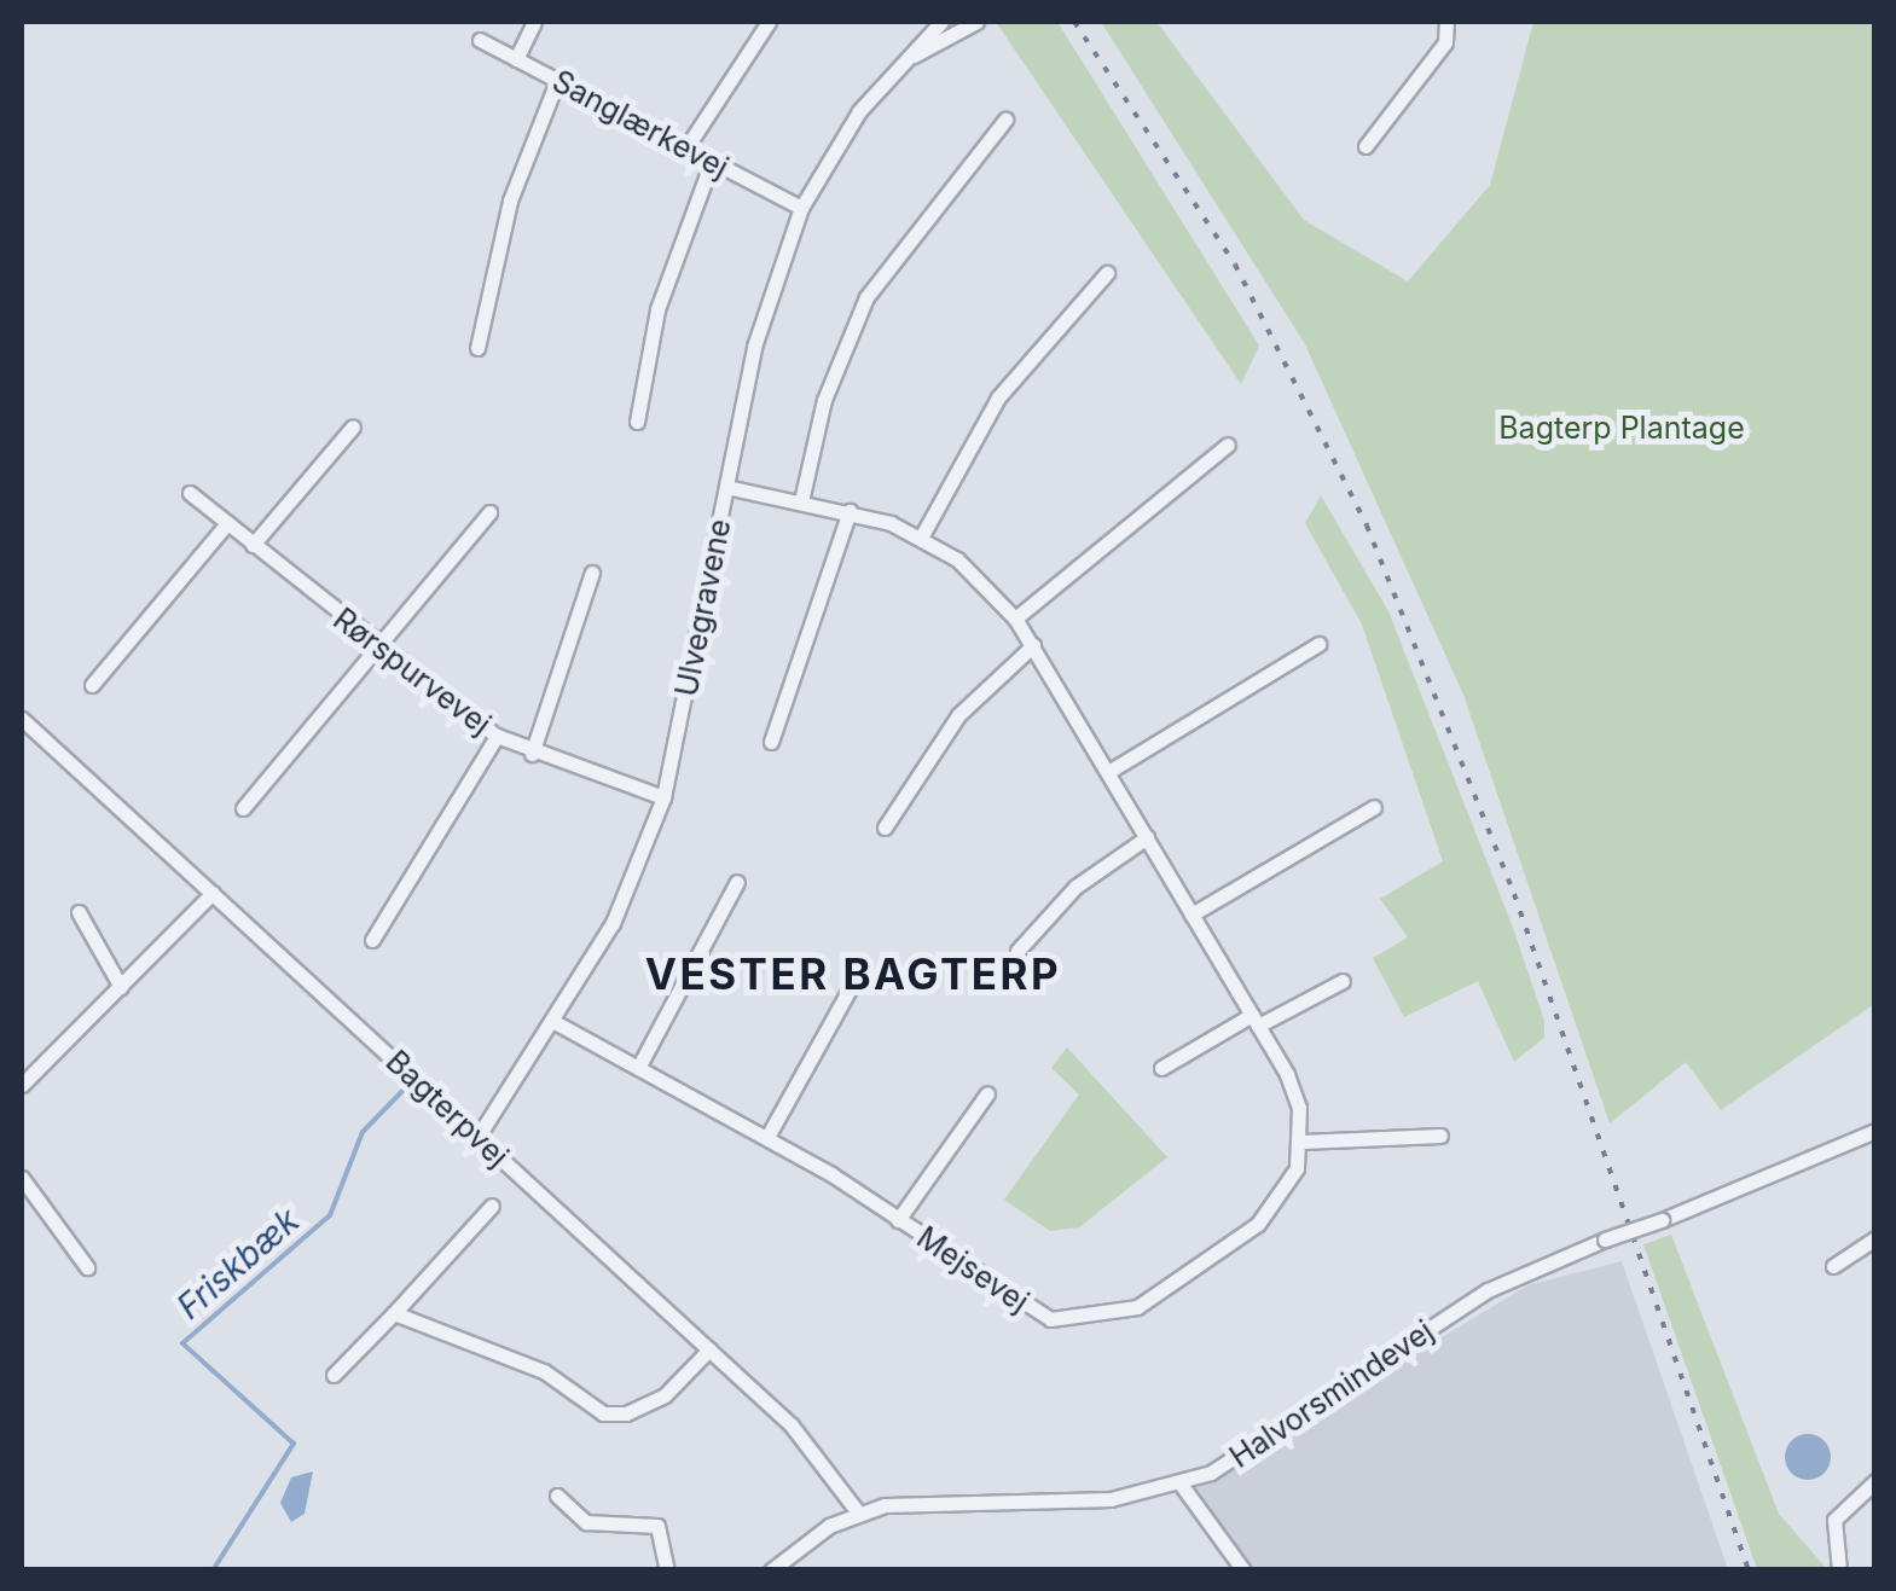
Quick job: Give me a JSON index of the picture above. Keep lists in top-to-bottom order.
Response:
{
  "streets": {
    "street": [
      "Sanglærkevej",
      "Ulvegravene",
      "Rørspurvevej",
      "Bagterpvej",
      "Mejsevej",
      "Halvorsmindevej"
    ]
  },
  "crossings": [
    ["Sanglærkevej", "Ulvegravene"],
    ["Ulvegravene", "Rørspurvevej"],
    ["Ulvegravene", "Bagterpvej"],
    ["Ulvegravene", "Mejsevej"],
    ["Bagterpvej", "Halvorsmindevej"]
  ],
  "districts": ["VESTER BAGTERP"],
  "water": ["Friskbæk"],
  "parks": ["Bagterp Plantage"]
}
